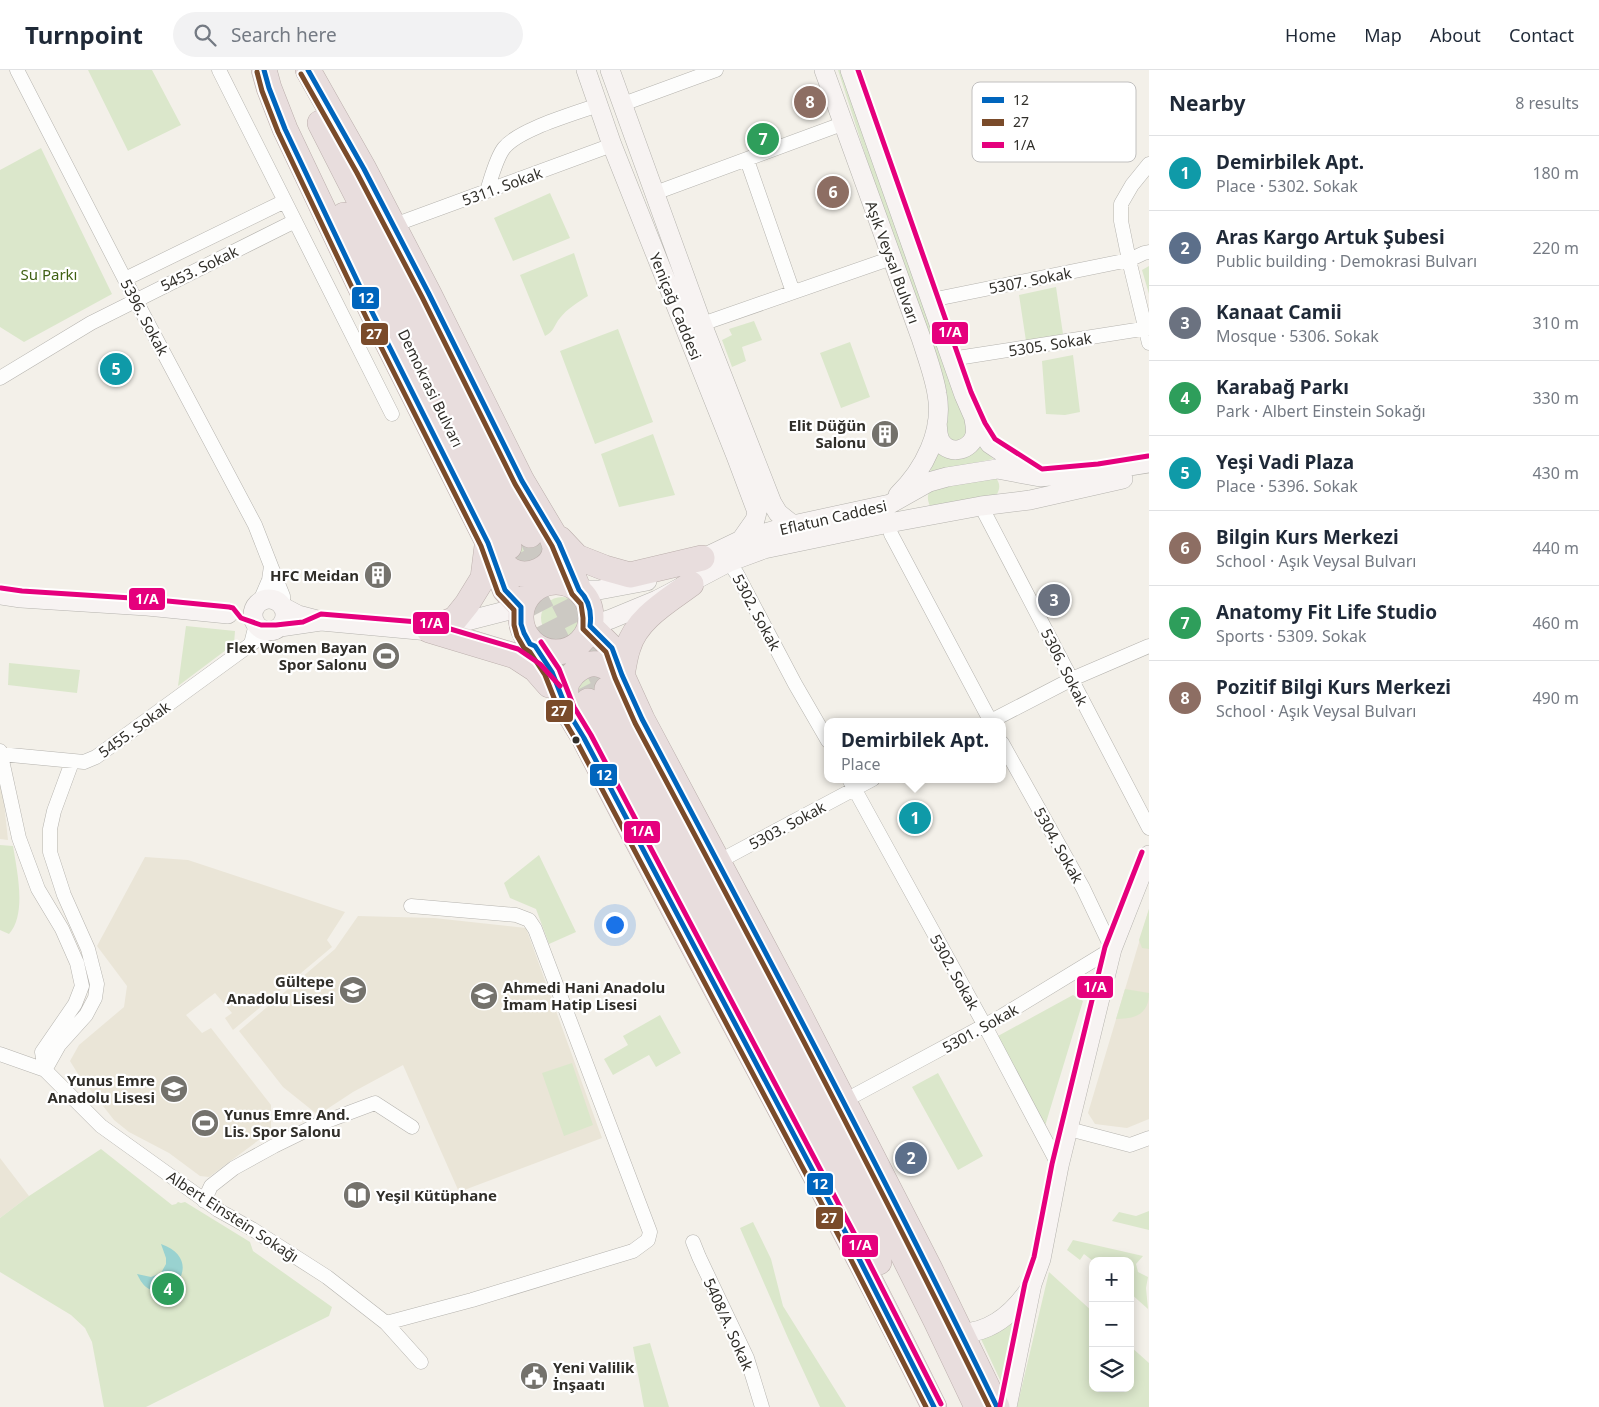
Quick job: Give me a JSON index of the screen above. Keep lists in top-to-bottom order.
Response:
{
  "streets": {
    "highway": ["Demokrasi Bulvarı"],
    "street": [
      "5311. Sokak",
      "Aşık Veysal Bulvarı",
      "5453. Sokak",
      "5307. Sokak",
      "Yeniçağ Caddesi",
      "5396. Sokak",
      "5305. Sokak",
      "Eflatun Caddesi",
      "5302. Sokak",
      "5306. Sokak",
      "5455. Sokak",
      "5303. Sokak",
      "5304. Sokak",
      "5301. Sokak",
      "Albert Einstein Sokağı",
      "5408/A. Sokak"
    ]
  },
  "crossings": [
    ["5311. Sokak", "Yeniçağ Caddesi"],
    ["Aşık Veysal Bulvarı", "5307. Sokak"],
    ["Aşık Veysal Bulvarı", "5305. Sokak"],
    ["Aşık Veysal Bulvarı", "Eflatun Caddesi"],
    ["5453. Sokak", "5396. Sokak"],
    ["Yeniçağ Caddesi", "Eflatun Caddesi"],
    ["5396. Sokak", "5455. Sokak"],
    ["Eflatun Caddesi", "5302. Sokak"],
    ["Eflatun Caddesi", "5306. Sokak"],
    ["5302. Sokak", "5303. Sokak"],
    ["5302. Sokak", "5301. Sokak"],
    ["5304. Sokak", "5301. Sokak"]
  ],
  "parks": ["Su Parkı"],
  "places": {
    "building": ["Elit Düğün Salonu", "HFC Meidan"],
    "sports": ["Flex Women Bayan Spor Salonu", "Yunus Emre And. Lis. Spor Salonu"],
    "school or university": ["Gültepe Anadolu Lisesi", "Ahmedi Hani Anadolu İmam Hatip Lisesi", "Yunus Emre Anadolu Lisesi"],
    "library": ["Yeşil Kütüphane"],
    "public building": ["Yeni Valilik İnşaatı"]
  },
  "lines": ["transit line 12", "transit line 1/A", "transit line 27"],
  "legend": ["12", "27", "1/A"],
  "page": {
    "header": "Turnpoint",
    "search": "Search here",
    "nav": [
      "Home",
      "Map",
      "About",
      "Contact"
    ],
    "heading": ["Nearby", "8 results"],
    "pins": [
      "8",
      "7",
      "6",
      "5",
      "3",
      "1",
      "2",
      "4"
    ],
    "list": [
      {
        "mark": "1",
        "name": "Demirbilek Apt.",
        "note": "Place · 5302. Sokak",
        "value": "180 m"
      },
      {
        "mark": "2",
        "name": "Aras Kargo Artuk Şubesi",
        "note": "Public building · Demokrasi Bulvarı",
        "value": "220 m"
      },
      {
        "mark": "3",
        "name": "Kanaat Camii",
        "note": "Mosque · 5306. Sokak",
        "value": "310 m"
      },
      {
        "mark": "4",
        "name": "Karabağ Parkı",
        "note": "Park · Albert Einstein Sokağı",
        "value": "330 m"
      },
      {
        "mark": "5",
        "name": "Yeşi Vadi Plaza",
        "note": "Place · 5396. Sokak",
        "value": "430 m"
      },
      {
        "mark": "6",
        "name": "Bilgin Kurs Merkezi",
        "note": "School · Aşık Veysal Bulvarı",
        "value": "440 m"
      },
      {
        "mark": "7",
        "name": "Anatomy Fit Life Studio",
        "note": "Sports · 5309. Sokak",
        "value": "460 m"
      },
      {
        "mark": "8",
        "name": "Pozitif Bilgi Kurs Merkezi",
        "note": "School · Aşık Veysal Bulvarı",
        "value": "490 m"
      }
    ],
    "popup": ["Demirbilek Apt.", "Place"],
    "map_buttons": ["+", "−"]
  }
}
